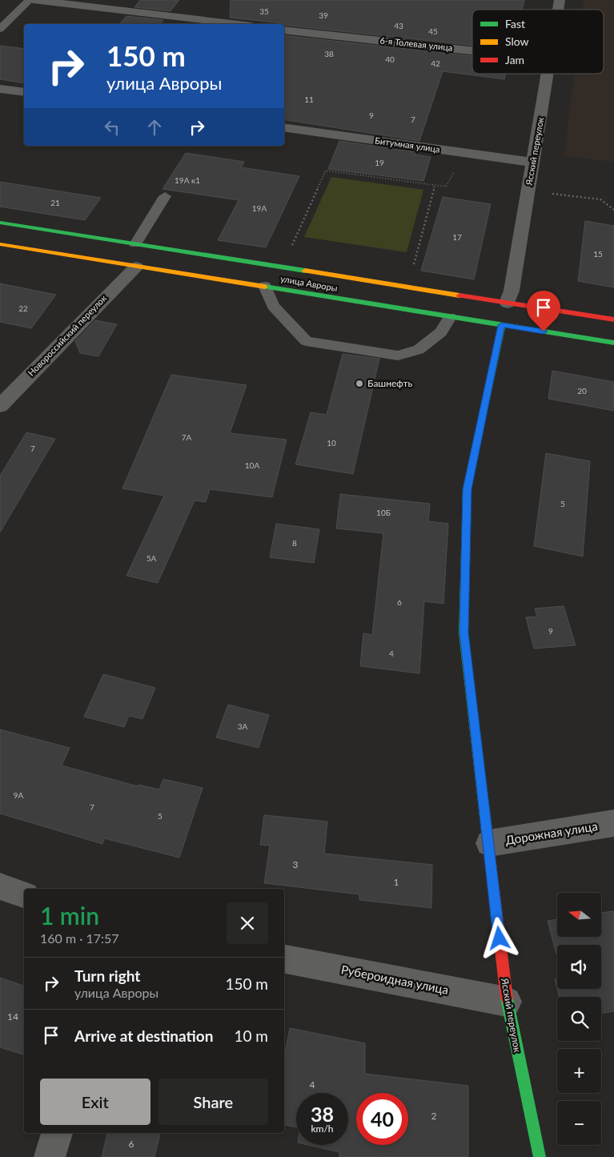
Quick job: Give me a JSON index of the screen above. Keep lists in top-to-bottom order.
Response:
{
  "streets": {
    "main road": ["Ясский переулок", "улица Авроры"],
    "street": [
      "6-я Толевая улица",
      "Битумная улица",
      "Новороссийский переулок",
      "Дорожная улица",
      "Рубероидная улица"
    ]
  },
  "crossings": [
    ["Битумная улица", "Ясский переулок"],
    ["Ясский переулок", "улица Авроры"],
    ["Ясский переулок", "Дорожная улица"],
    ["Ясский переулок", "Рубероидная улица"],
    ["улица Авроры", "Новороссийский переулок"]
  ],
  "places": ["Башнефть"],
  "house_numbers": [
    "35",
    "39",
    "43",
    "45",
    "38",
    "40",
    "42",
    "11",
    "9",
    "7",
    "19",
    "19А к1",
    "21",
    "19А",
    "17",
    "15",
    "22",
    "20",
    "7А",
    "10",
    "7",
    "10А",
    "5",
    "10Б",
    "8",
    "5А",
    "6",
    "9",
    "4",
    "3А",
    "9А",
    "7",
    "5",
    "3",
    "1",
    "14",
    "4",
    "2",
    "6"
  ],
  "legend": ["Fast", "Slow", "Jam"],
  "north": "left",
  "page": {
    "turn": ["150 m", "улица Авроры"],
    "heading": ["1 min", "160 m · 17:57"],
    "map_buttons": ["+", "−"],
    "list": [
      {
        "name": "Turn right",
        "note": "улица Авроры",
        "value": "150 m"
      },
      {
        "name": "Arrive at destination",
        "value": "10 m"
      }
    ],
    "buttons": ["Exit", "Share"],
    "speed": "38 km/h",
    "limit": "40"
  }
}
